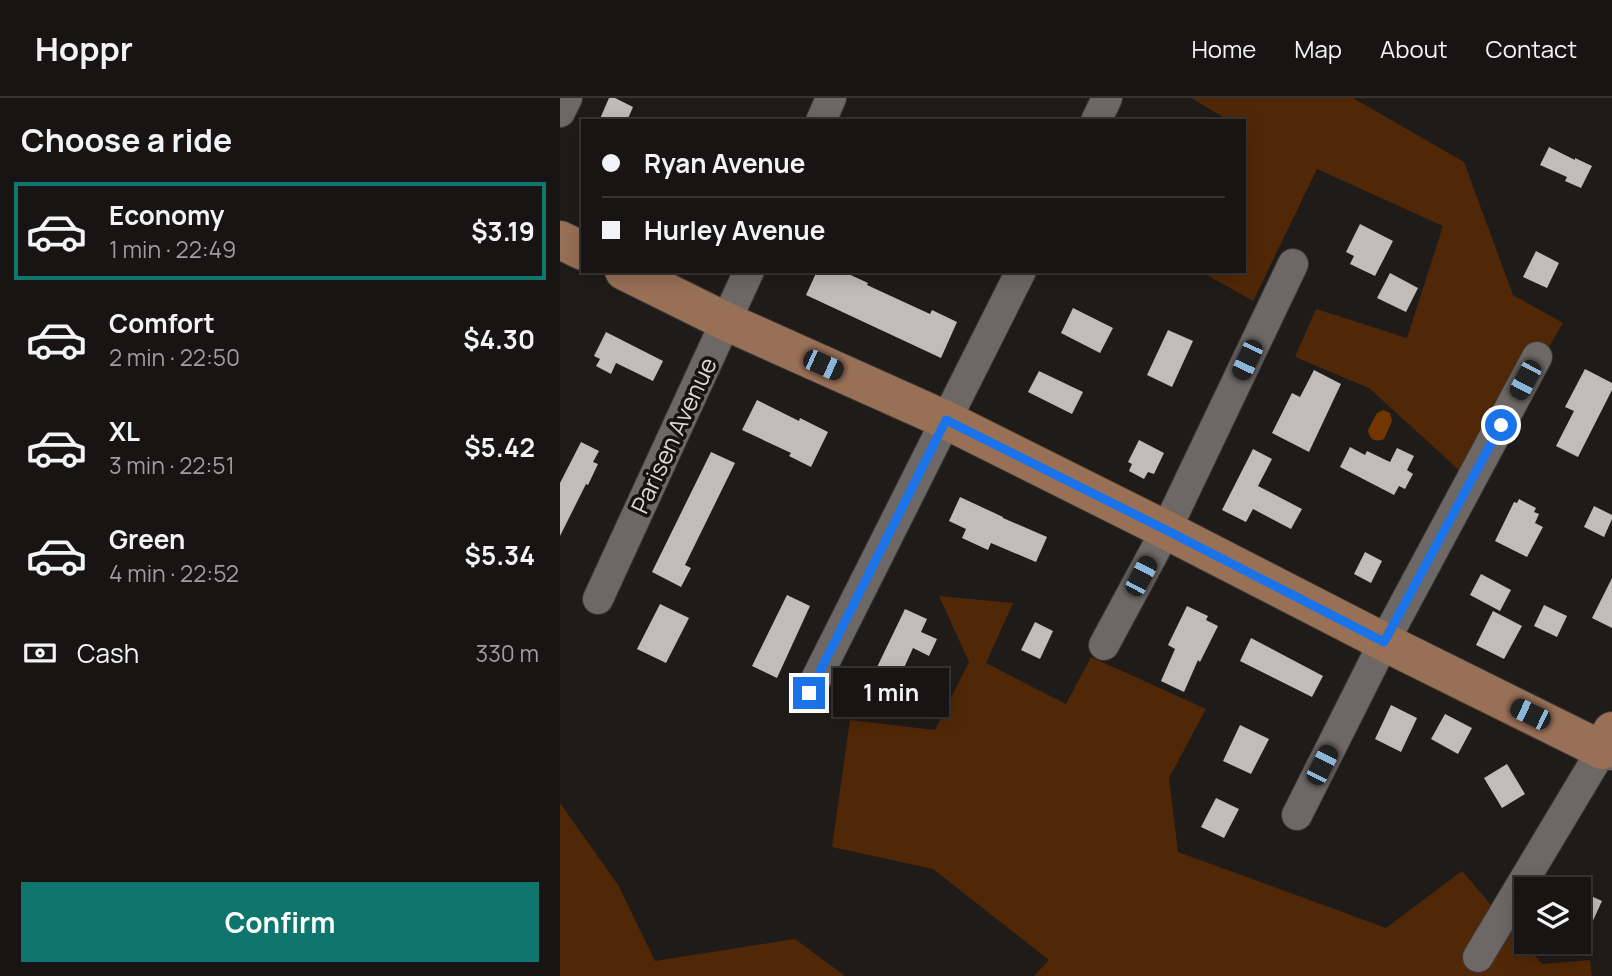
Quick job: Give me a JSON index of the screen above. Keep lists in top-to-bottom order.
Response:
{
  "streets": {
    "street": ["Parisen Avenue"]
  },
  "page": {
    "header": "Hoppr",
    "nav": [
      "Home",
      "Map",
      "About",
      "Contact"
    ],
    "heading": "Choose a ride",
    "banner": ["Ryan Avenue", "Hurley Avenue"],
    "list": [
      {
        "name": "Economy",
        "note": "1 min · 22:49",
        "value": "$3.19"
      },
      {
        "name": "Comfort",
        "note": "2 min · 22:50",
        "value": "$4.30"
      },
      {
        "name": "XL",
        "note": "3 min · 22:51",
        "value": "$5.42"
      },
      {
        "name": "Green",
        "note": "4 min · 22:52",
        "value": "$5.34"
      }
    ],
    "pay": ["Cash", "330 m"],
    "bubble": "1 min",
    "buttons": "Confirm"
  }
}
